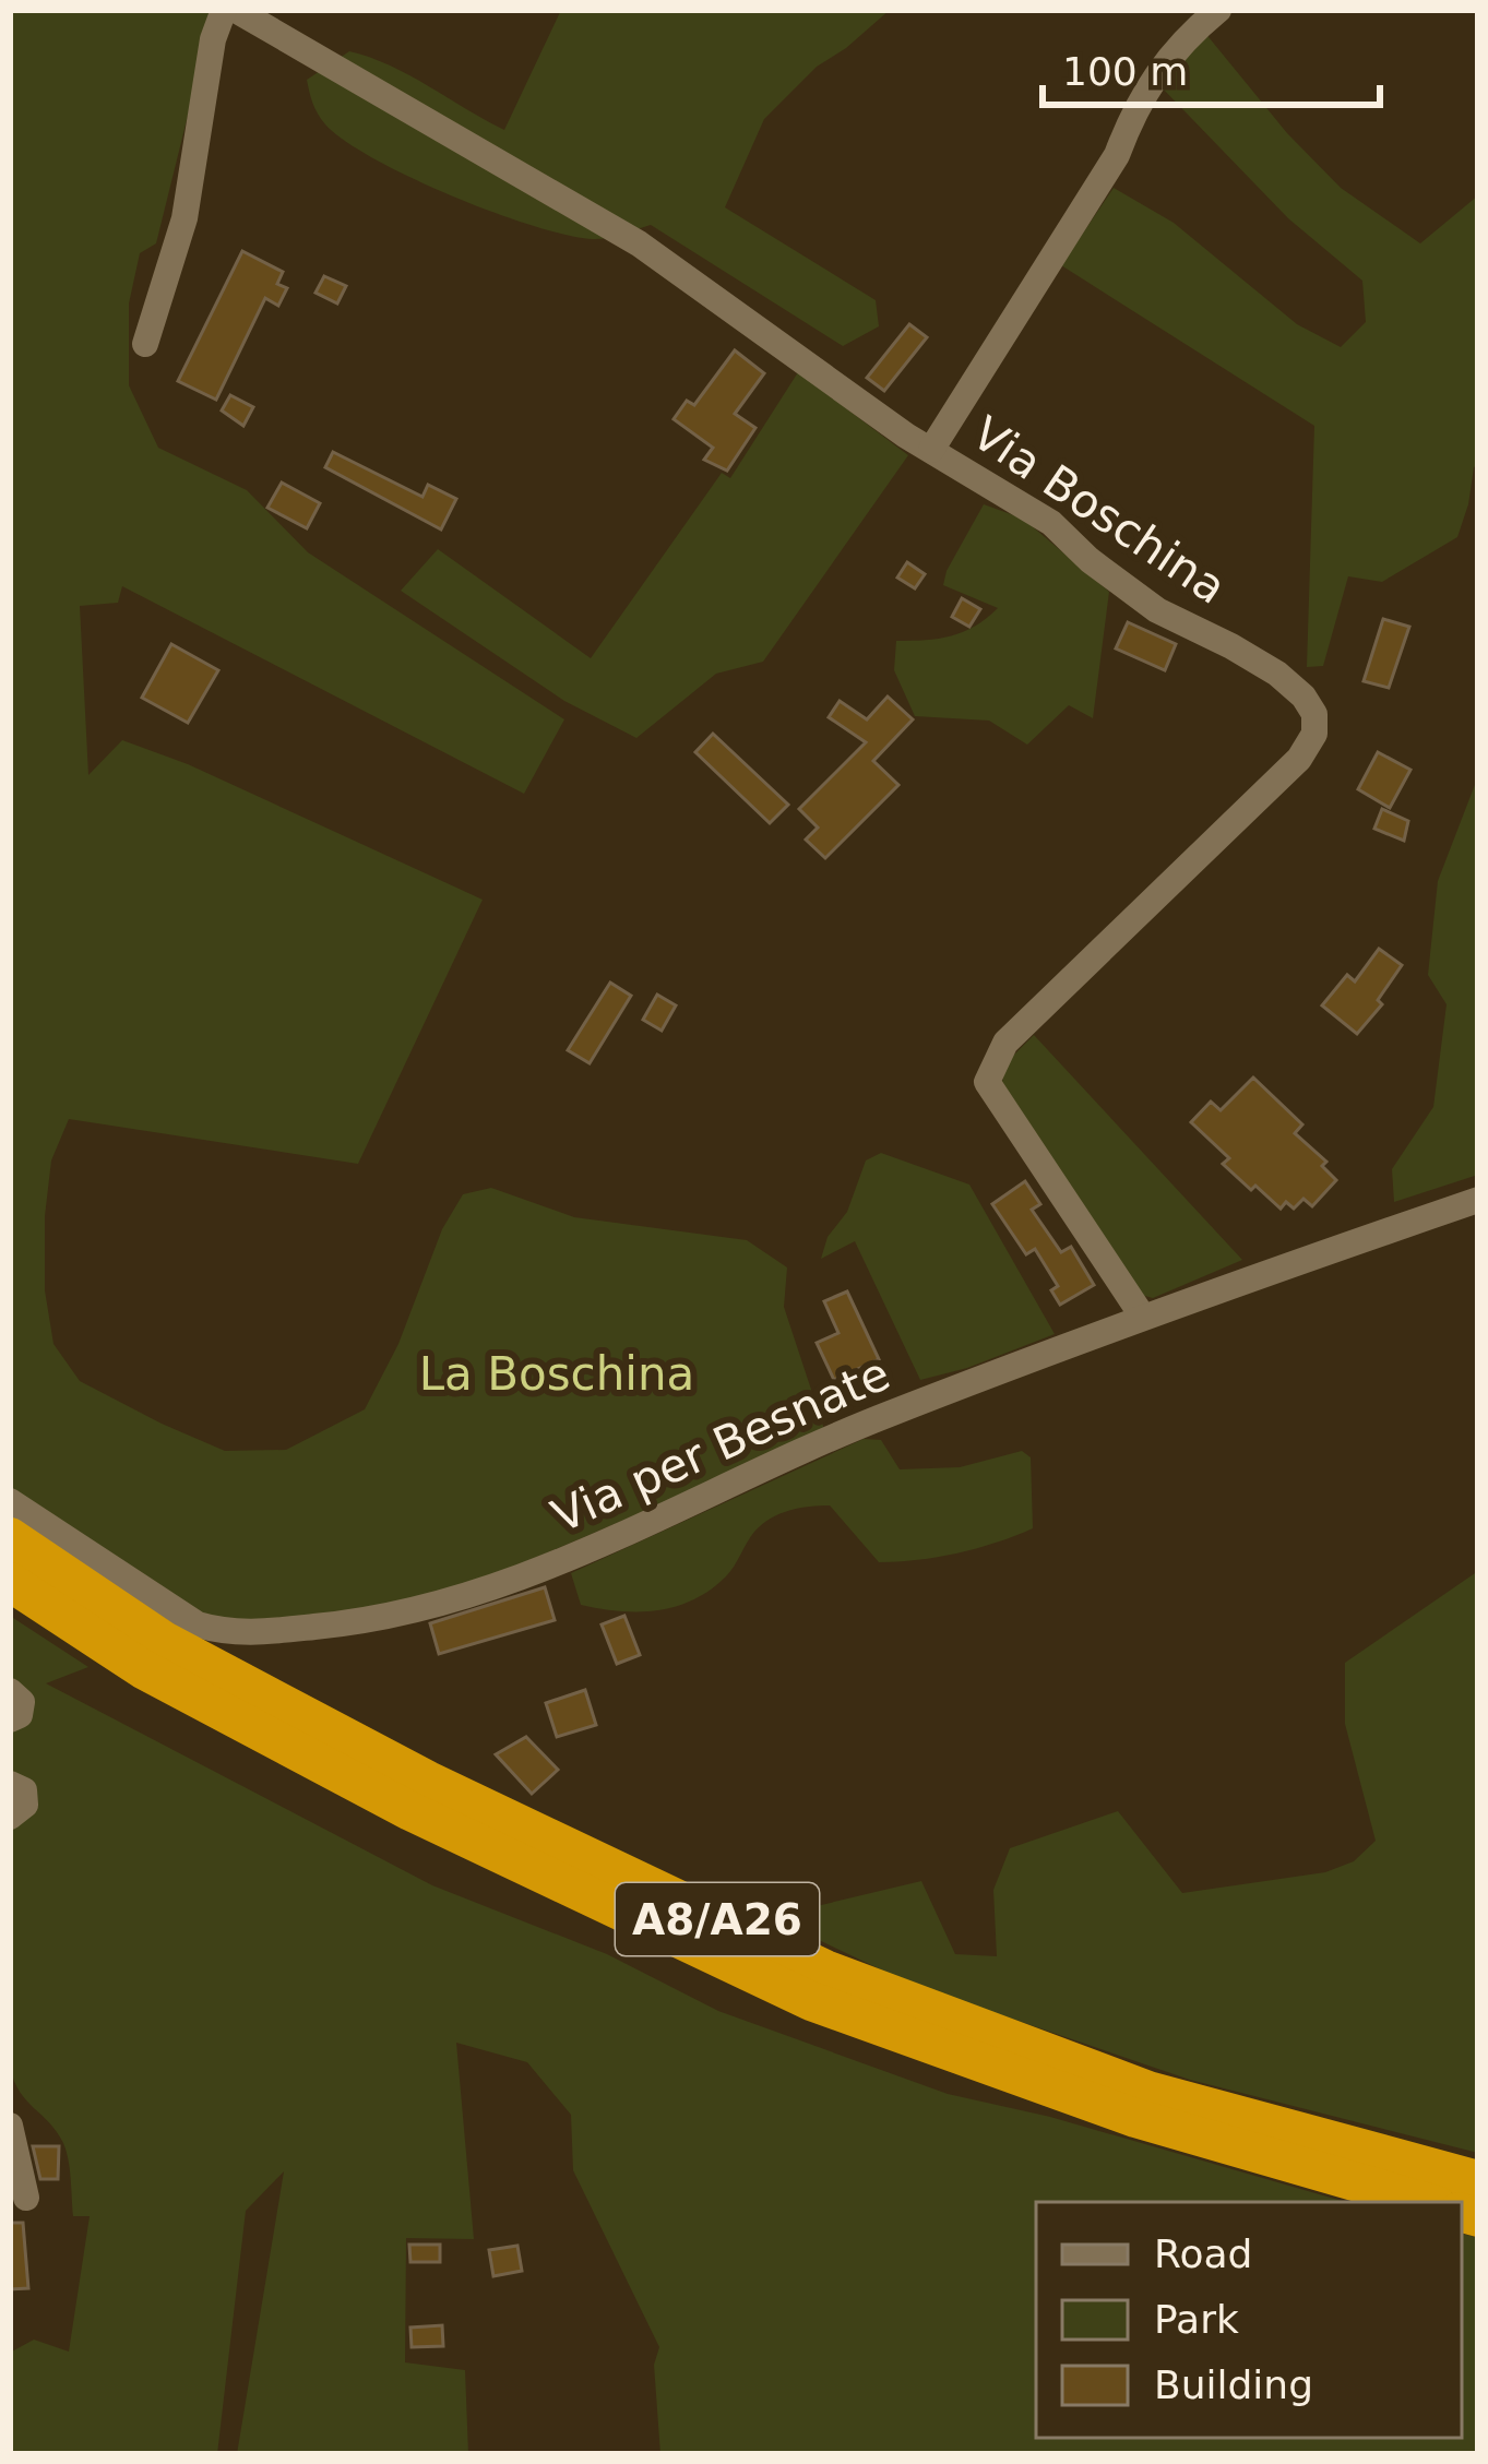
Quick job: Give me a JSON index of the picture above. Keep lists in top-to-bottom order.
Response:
{
  "streets": {
    "highway": ["A8/A26"],
    "street": ["Via Boschina", "Via per Besnate"]
  },
  "crossings": [
    ["Via Boschina", "Via per Besnate"]
  ],
  "parks": ["La Boschina"],
  "legend": ["Road", "Park", "Building"],
  "scale_bar": "100 m"
}
